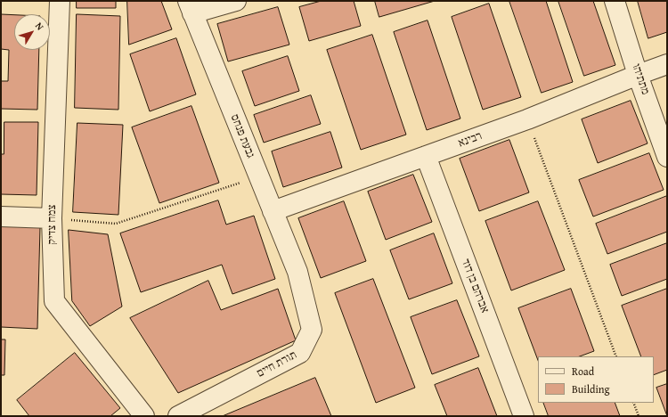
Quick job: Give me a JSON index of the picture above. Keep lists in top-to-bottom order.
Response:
{
  "streets": {
    "street": [
      "מתתיהו",
      "גבעת פנחס",
      "רבינא",
      "צמח צדיק",
      "אברהם בן דוד",
      "תורת חיים"
    ]
  },
  "crossings": [
    ["מתתיהו", "רבינא"],
    ["גבעת פנחס", "רבינא"],
    ["גבעת פנחס", "תורת חיים"],
    ["רבינא", "אברהם בן דוד"]
  ],
  "legend": ["Road", "Building"],
  "north": "top right"
}
